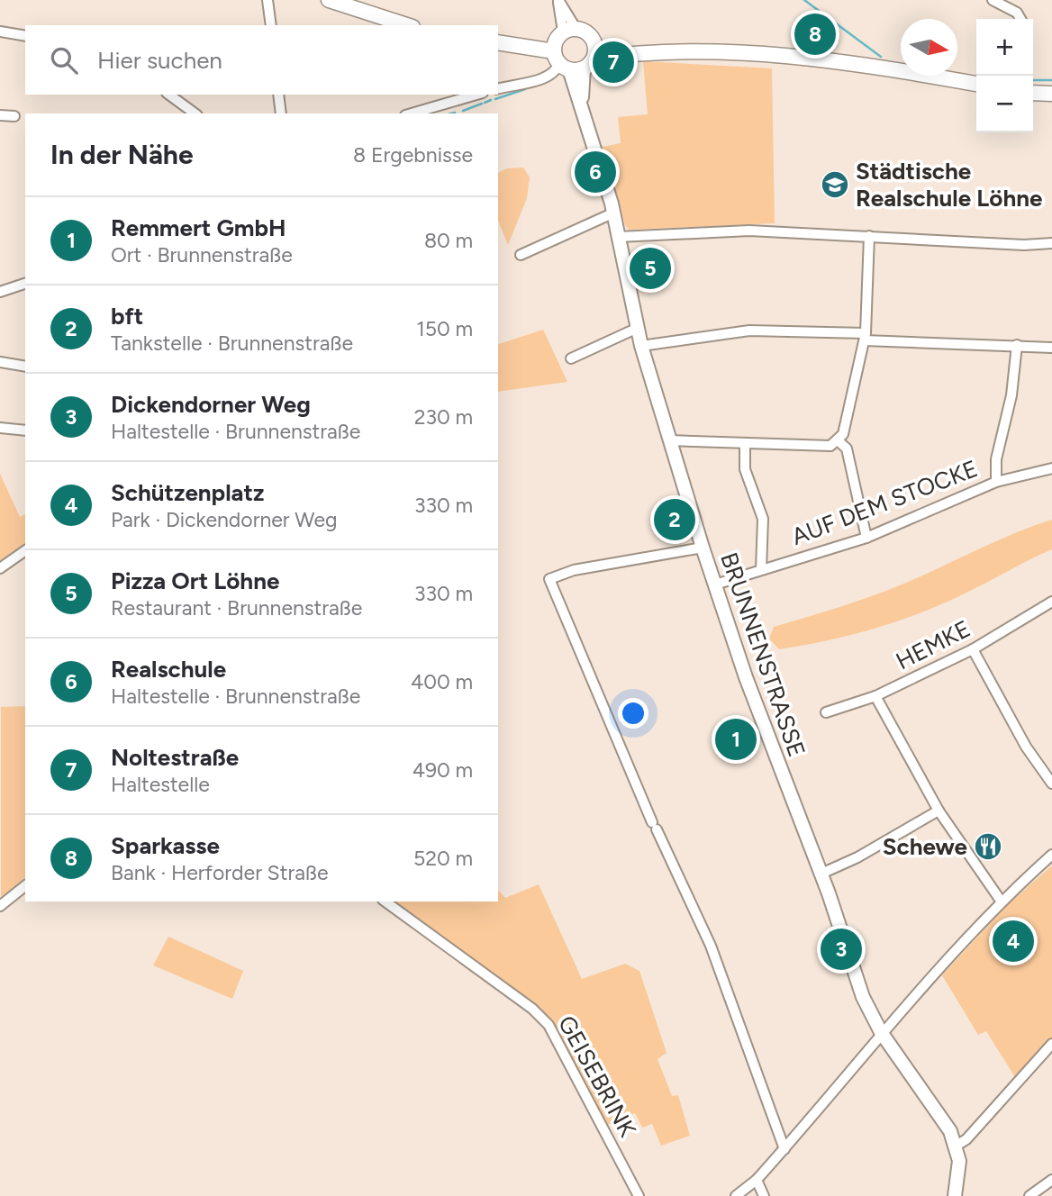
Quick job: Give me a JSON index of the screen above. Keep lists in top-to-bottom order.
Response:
{
  "streets": {
    "street": [
      "AUF DEM STOCKE",
      "HEMKE",
      "BRUNNENSTRASSE",
      "GEISEBRINK"
    ]
  },
  "crossings": [
    ["AUF DEM STOCKE", "BRUNNENSTRASSE"]
  ],
  "places": {
    "school or university": ["Städtische Realschule Löhne"],
    "restaurant": ["Schewe"]
  },
  "north": "right",
  "page": {
    "pins": [
      "8",
      "7",
      "6",
      "5",
      "2",
      "1",
      "4",
      "3"
    ],
    "map_buttons": ["+", "−"],
    "search": "Hier suchen",
    "heading": ["In der Nähe", "8 Ergebnisse"],
    "list": [
      {
        "mark": "1",
        "name": "Remmert GmbH",
        "note": "Ort · Brunnenstraße",
        "value": "80 m"
      },
      {
        "mark": "2",
        "name": "bft",
        "note": "Tankstelle · Brunnenstraße",
        "value": "150 m"
      },
      {
        "mark": "3",
        "name": "Dickendorner Weg",
        "note": "Haltestelle · Brunnenstraße",
        "value": "230 m"
      },
      {
        "mark": "4",
        "name": "Schützenplatz",
        "note": "Park · Dickendorner Weg",
        "value": "330 m"
      },
      {
        "mark": "5",
        "name": "Pizza Ort Löhne",
        "note": "Restaurant · Brunnenstraße",
        "value": "330 m"
      },
      {
        "mark": "6",
        "name": "Realschule",
        "note": "Haltestelle · Brunnenstraße",
        "value": "400 m"
      },
      {
        "mark": "7",
        "name": "Noltestraße",
        "note": "Haltestelle",
        "value": "490 m"
      },
      {
        "mark": "8",
        "name": "Sparkasse",
        "note": "Bank · Herforder Straße",
        "value": "520 m"
      }
    ]
  }
}
